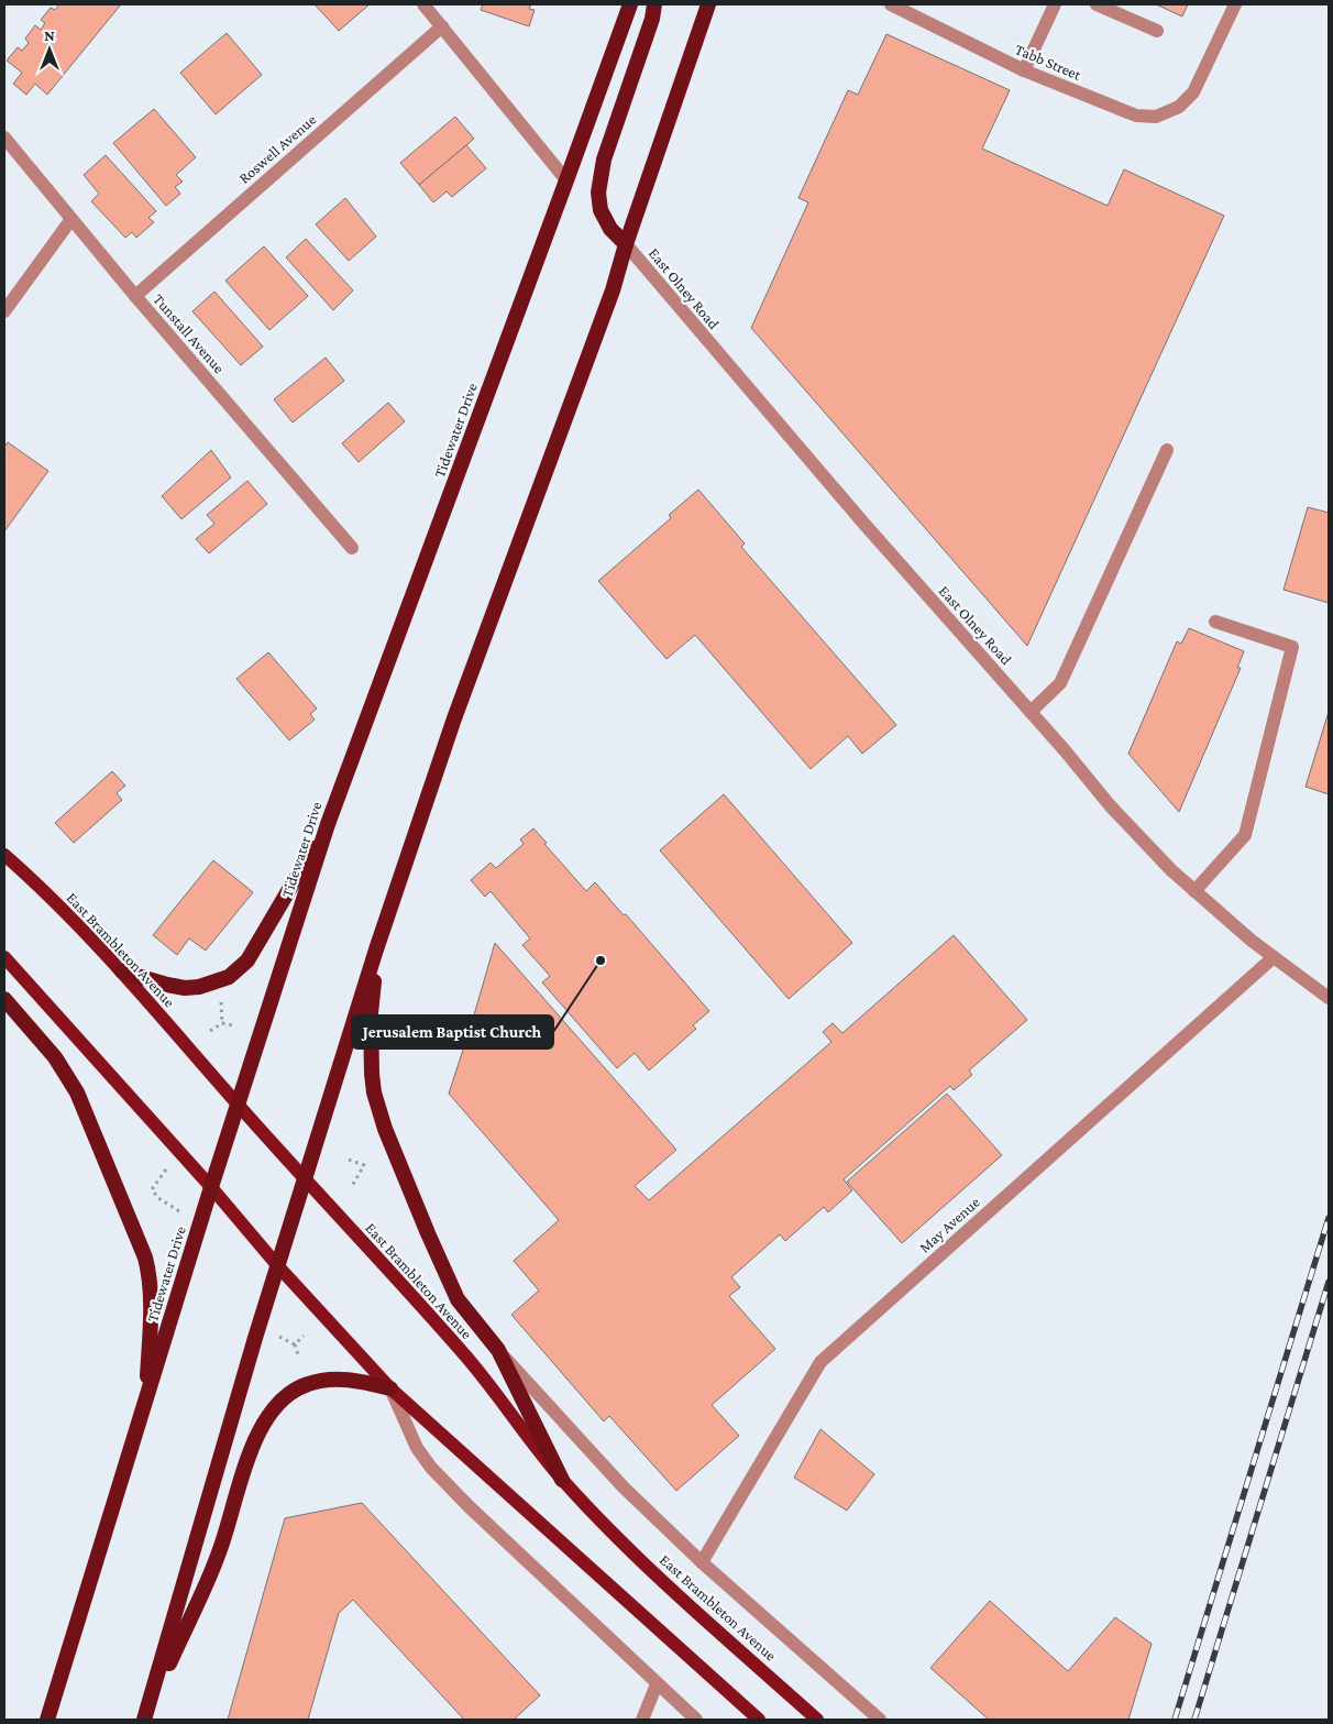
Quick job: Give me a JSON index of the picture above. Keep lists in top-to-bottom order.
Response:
{
  "streets": {
    "highway": ["Tidewater Drive"],
    "main road": ["East Brambleton Avenue"],
    "street": [
      "Tabb Street",
      "Roswell Avenue",
      "East Olney Road",
      "Tunstall Avenue",
      "May Avenue"
    ]
  },
  "crossings": [
    ["Roswell Avenue", "Tunstall Avenue"],
    ["East Olney Road", "May Avenue"],
    ["Tidewater Drive", "East Brambleton Avenue"]
  ],
  "places": ["Jerusalem Baptist Church"],
  "north": "top"
}
